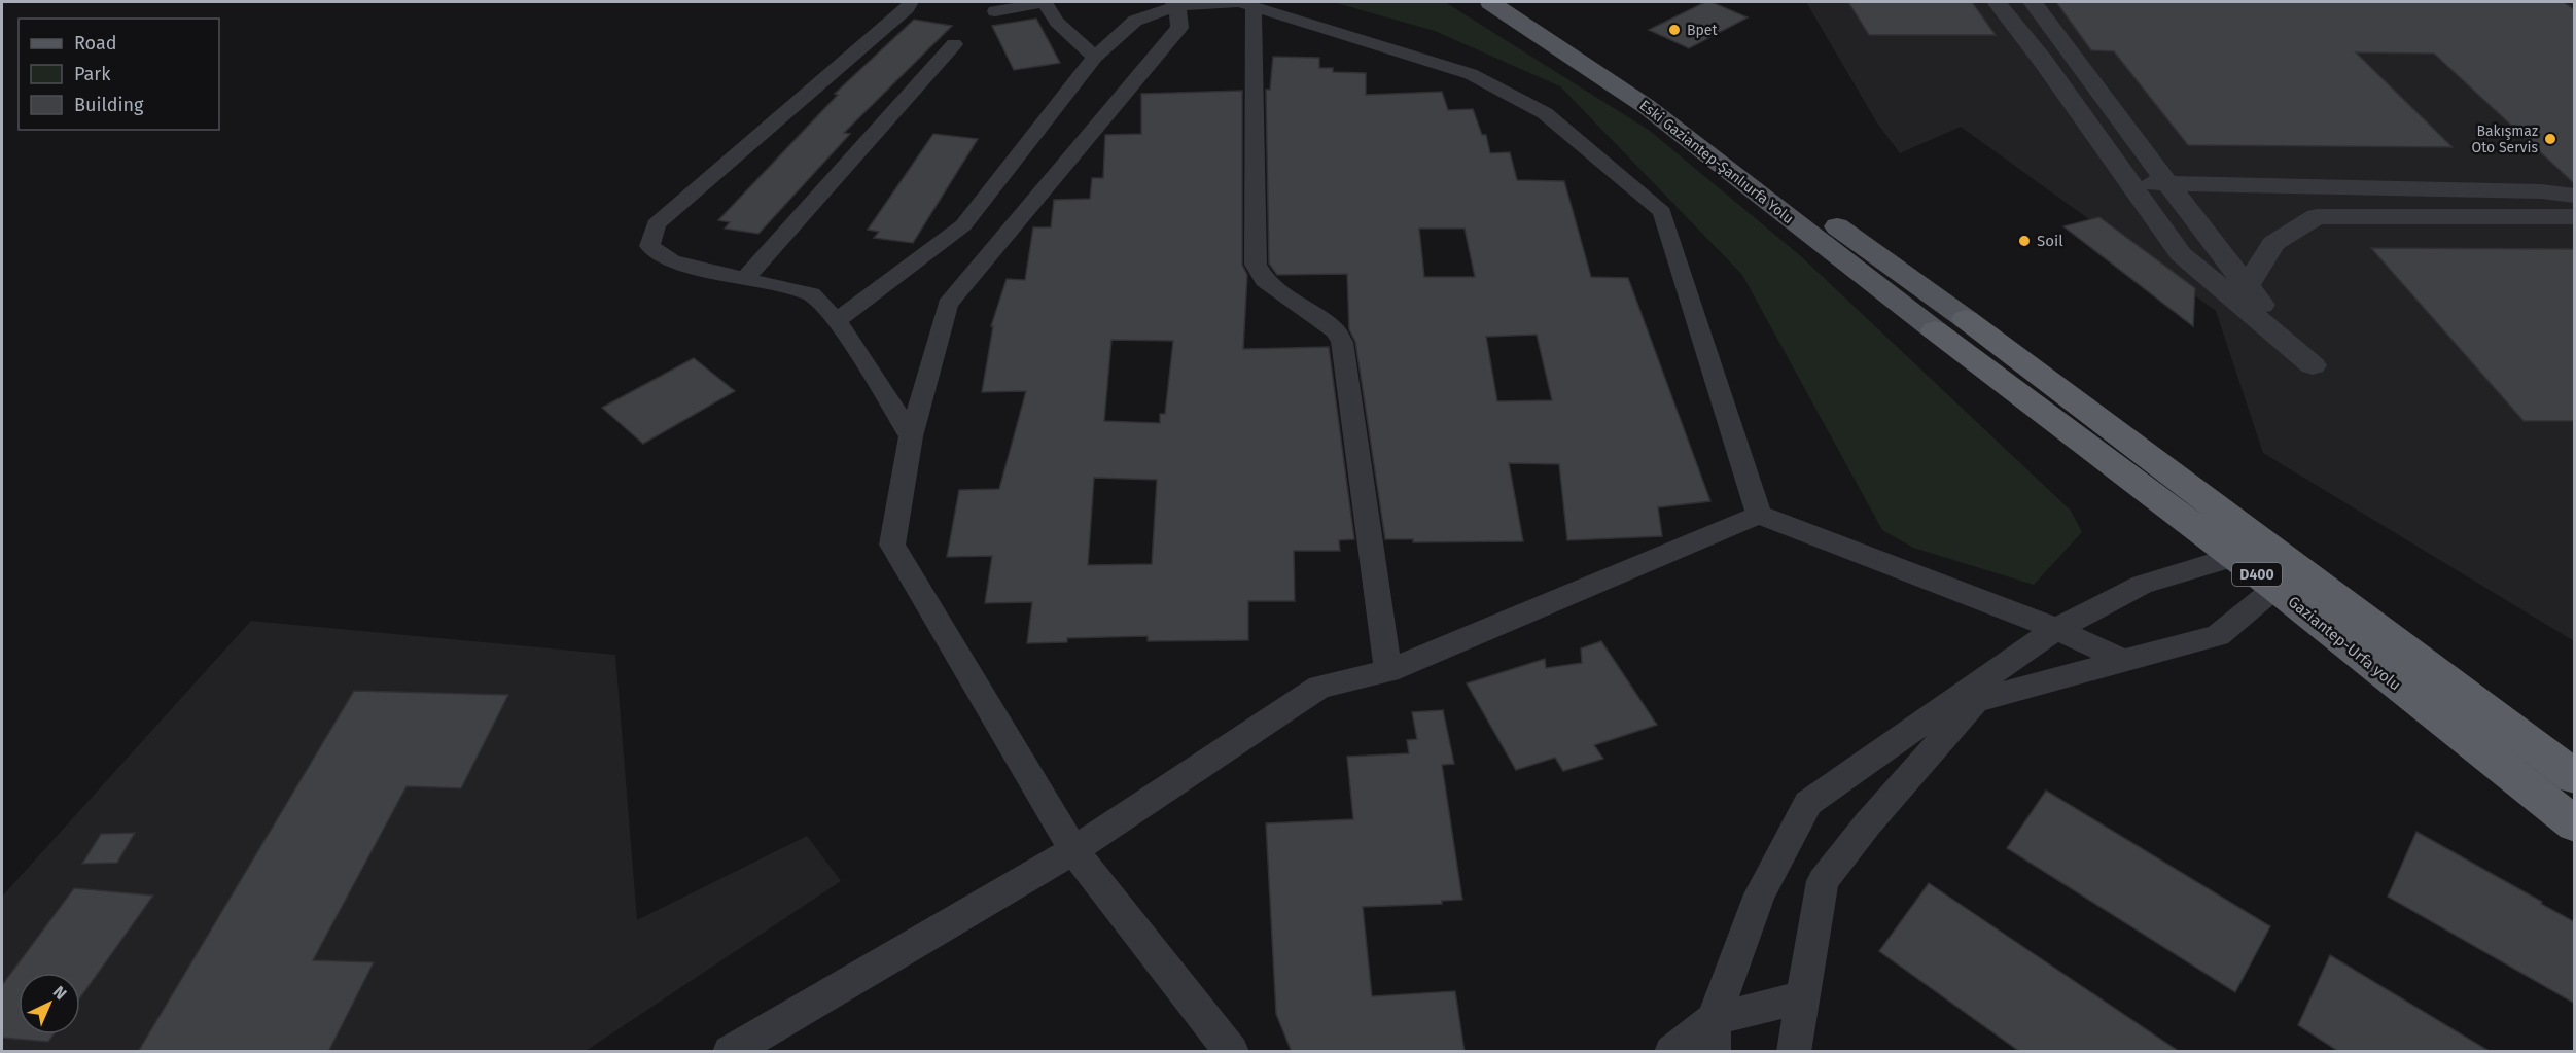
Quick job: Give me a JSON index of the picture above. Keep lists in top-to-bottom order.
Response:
{
  "streets": {
    "highway": ["D400", "Gaziantep-Urfa yolu"],
    "main road": ["Eski Gaziantep-Şanlıurfa Yolu"]
  },
  "crossings": [
    ["Eski Gaziantep-Şanlıurfa Yolu", "Gaziantep-Urfa yolu"]
  ],
  "places": ["Bpet", "Bakışmaz Oto Servis", "Soil"],
  "legend": ["Road", "Park", "Building"],
  "north": "top right"
}
